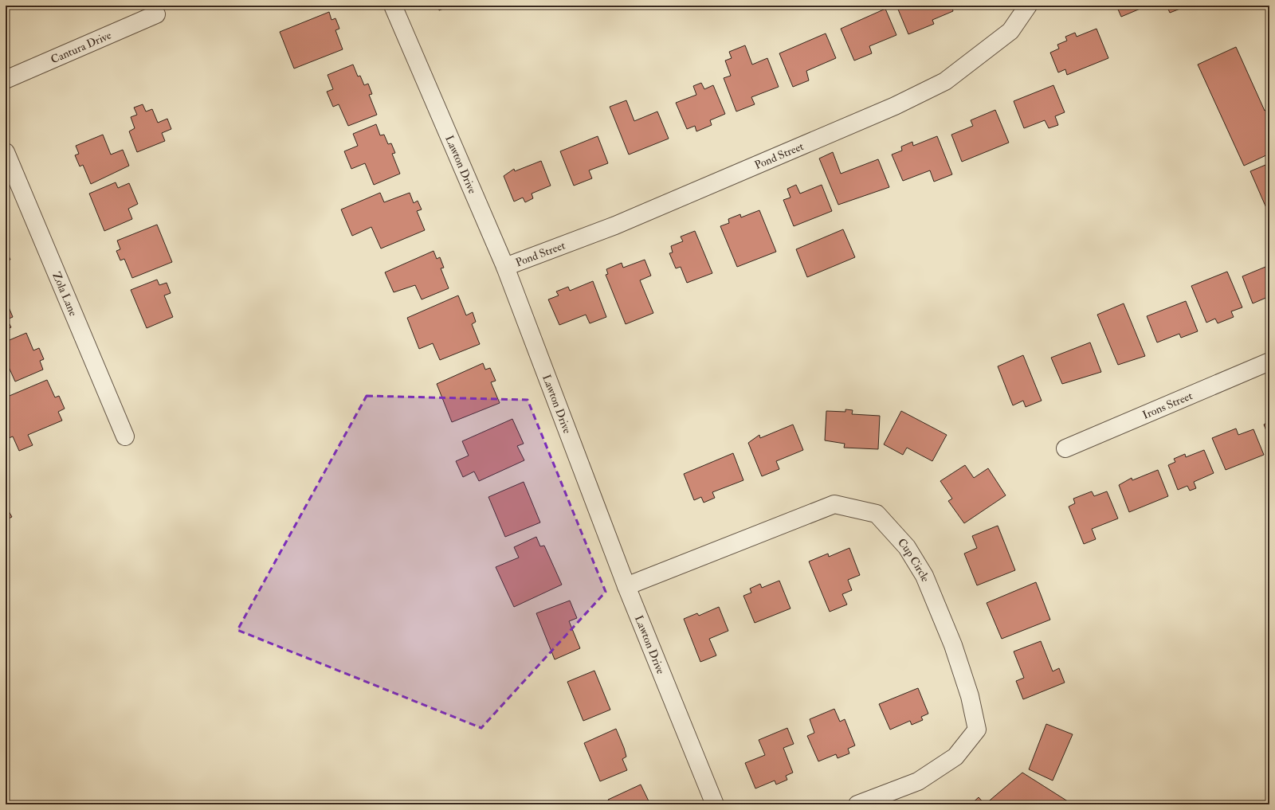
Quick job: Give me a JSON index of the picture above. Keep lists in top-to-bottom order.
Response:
{
  "streets": {
    "street": [
      "Cantura Drive",
      "Pond Street",
      "Lawton Drive",
      "Zola Lane",
      "Irons Street",
      "Cup Circle"
    ]
  },
  "crossings": [
    ["Pond Street", "Lawton Drive"],
    ["Lawton Drive", "Cup Circle"]
  ]
}
